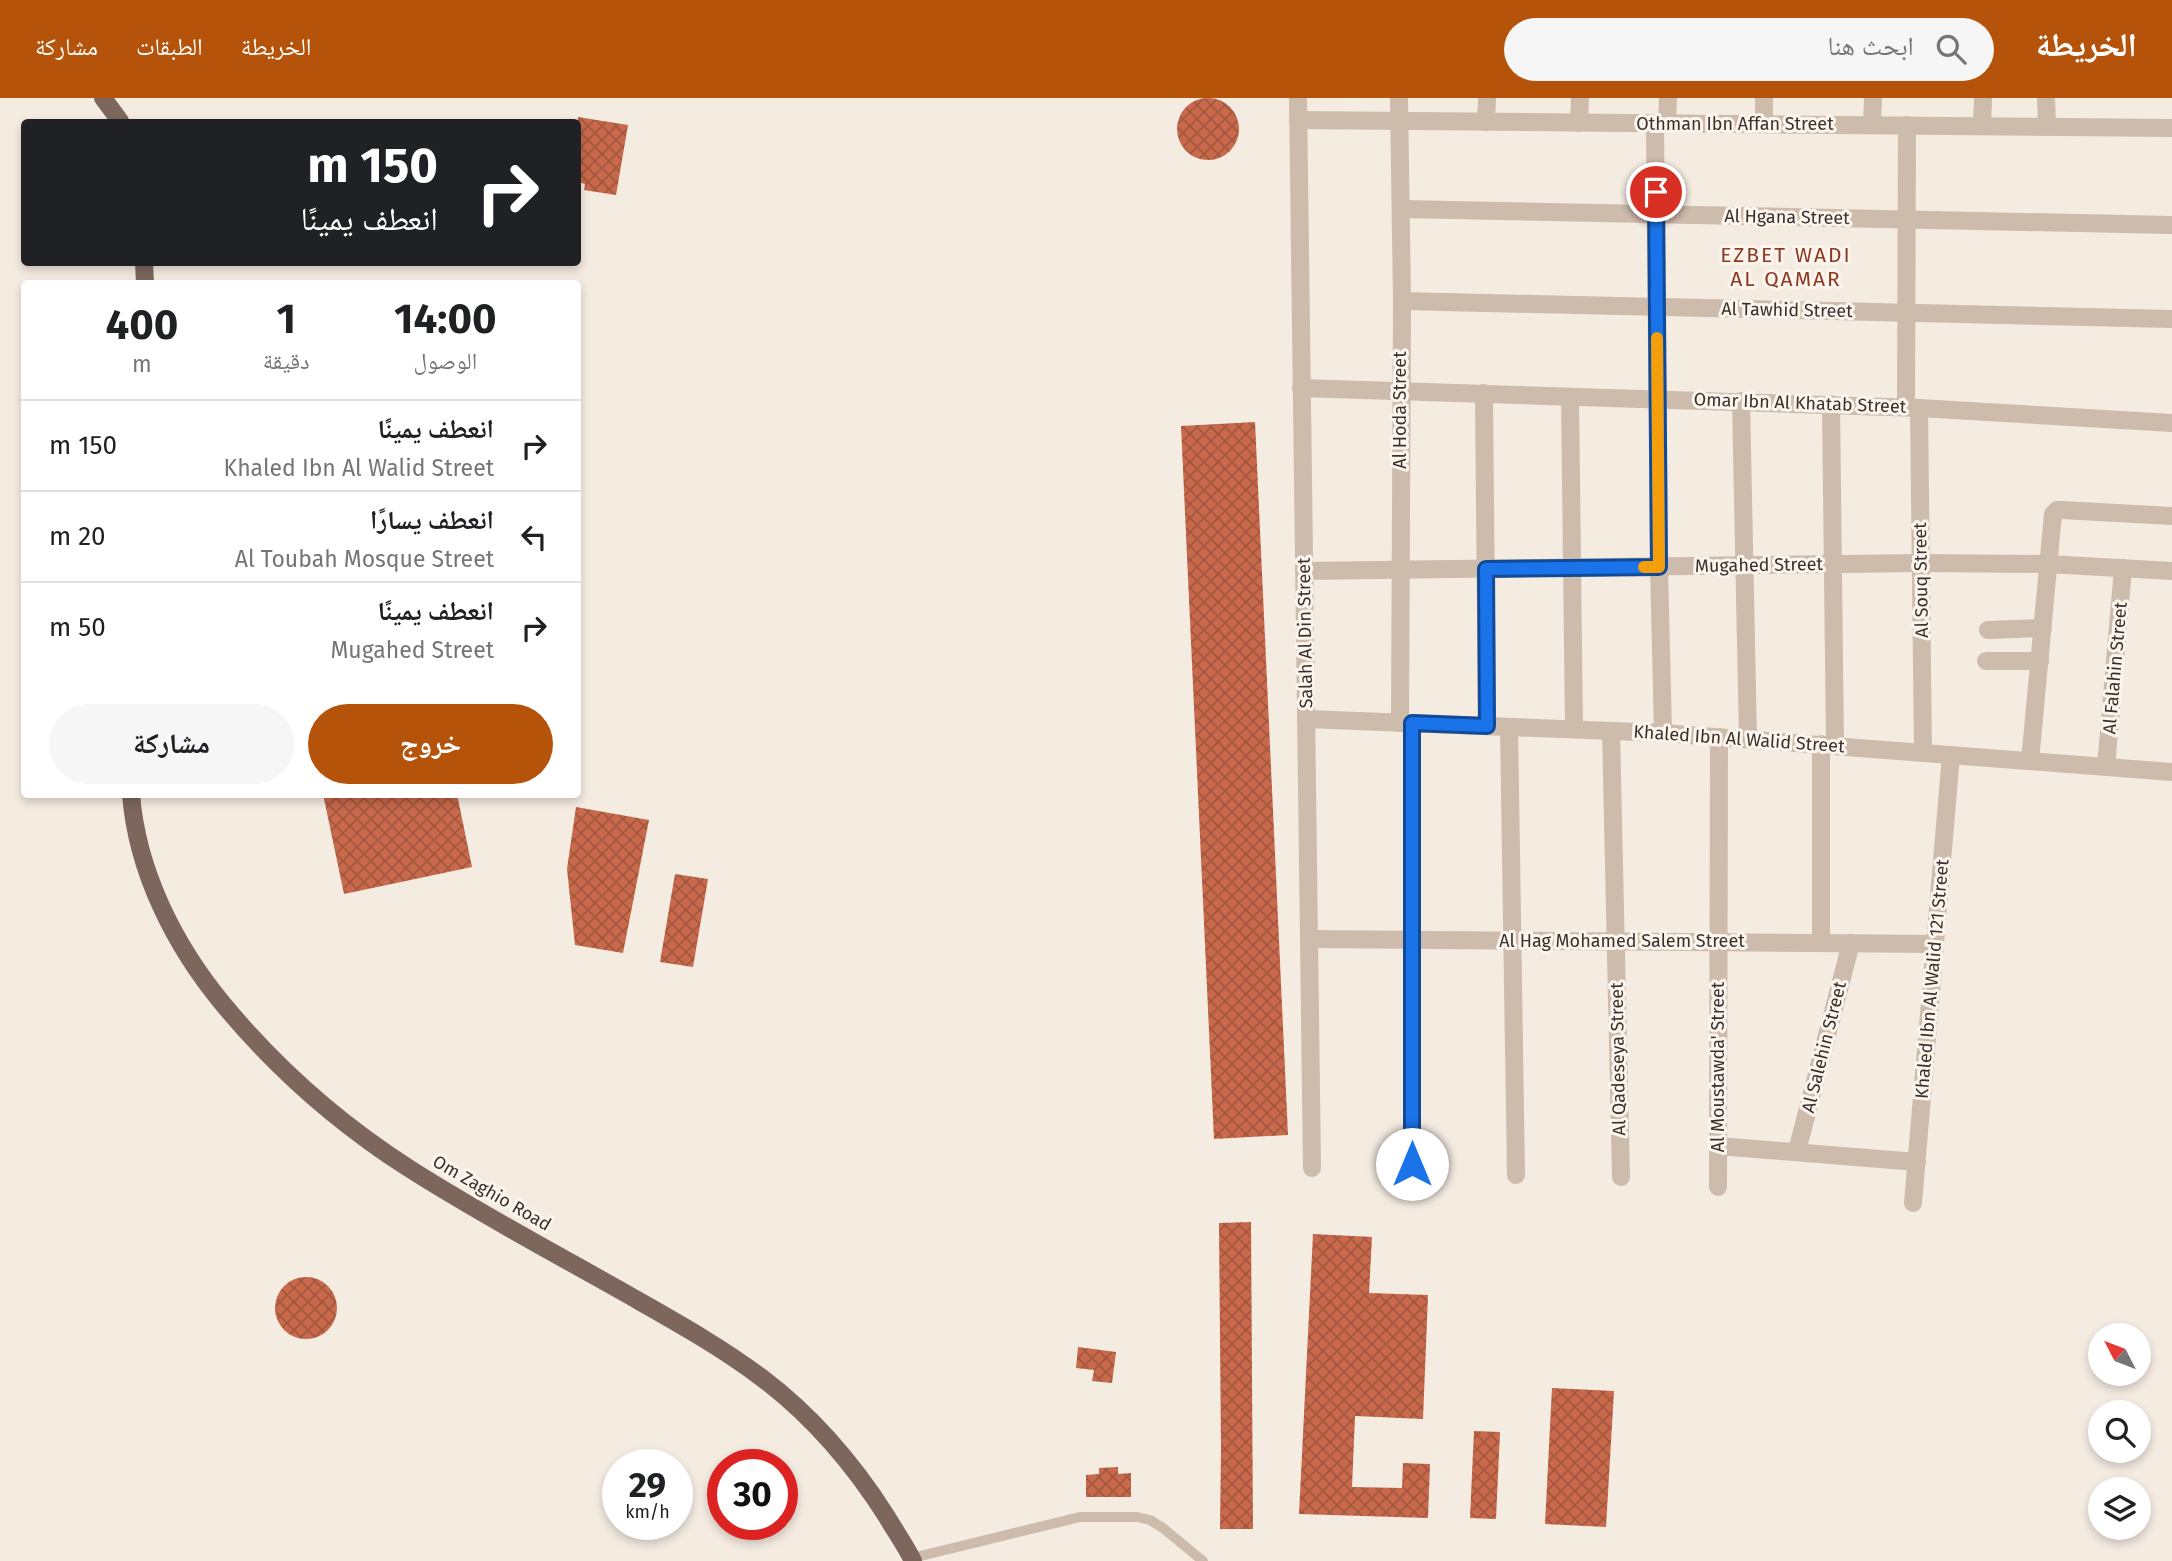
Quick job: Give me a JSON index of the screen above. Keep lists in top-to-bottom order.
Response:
{
  "streets": {
    "main road": ["Om Zaghio Road"],
    "street": [
      "Othman Ibn Affan Street",
      "Al Hgana Street",
      "Al Tawhid Street",
      "Omar Ibn Al Khatab Street",
      "Al Hoda Street",
      "Mugahed Street",
      "Al Souq Street",
      "Salah Al Din Street",
      "Al Falahin Street",
      "Khaled Ibn Al Walid Street",
      "Al Hag Mohamed Salem Street",
      "Khaled Ibn Al Walid 121 Street",
      "Al Salehin Street",
      "Al Qadeseya Street",
      "Al Moustawda' Street"
    ]
  },
  "crossings": [
    ["Othman Ibn Affan Street", "Al Hoda Street"],
    ["Othman Ibn Affan Street", "Al Souq Street"],
    ["Othman Ibn Affan Street", "Salah Al Din Street"],
    ["Al Hgana Street", "Al Hoda Street"],
    ["Al Hgana Street", "Al Souq Street"],
    ["Al Tawhid Street", "Al Hoda Street"],
    ["Al Tawhid Street", "Al Souq Street"],
    ["Omar Ibn Al Khatab Street", "Al Hoda Street"],
    ["Omar Ibn Al Khatab Street", "Al Souq Street"],
    ["Omar Ibn Al Khatab Street", "Salah Al Din Street"],
    ["Al Hoda Street", "Mugahed Street"],
    ["Al Hoda Street", "Khaled Ibn Al Walid Street"],
    ["Al Hoda Street", "Al Hag Mohamed Salem Street"],
    ["Mugahed Street", "Al Souq Street"],
    ["Mugahed Street", "Salah Al Din Street"],
    ["Mugahed Street", "Al Falahin Street"],
    ["Al Souq Street", "Khaled Ibn Al Walid Street"],
    ["Salah Al Din Street", "Khaled Ibn Al Walid Street"],
    ["Salah Al Din Street", "Al Hag Mohamed Salem Street"],
    ["Al Falahin Street", "Khaled Ibn Al Walid Street"],
    ["Khaled Ibn Al Walid Street", "Khaled Ibn Al Walid 121 Street"],
    ["Khaled Ibn Al Walid Street", "Al Qadeseya Street"],
    ["Khaled Ibn Al Walid Street", "Al Moustawda' Street"],
    ["Al Hag Mohamed Salem Street", "Khaled Ibn Al Walid 121 Street"],
    ["Al Hag Mohamed Salem Street", "Al Salehin Street"],
    ["Al Hag Mohamed Salem Street", "Al Qadeseya Street"],
    ["Al Hag Mohamed Salem Street", "Al Moustawda' Street"]
  ],
  "districts": ["EZBET WADI AL QAMAR"],
  "north": "top left",
  "page": {
    "header": "الخريطة",
    "search": "ابحث هنا",
    "nav": ["الخريطة", "الطبقات", "مشاركة"],
    "turn": ["150 m", "انعطف يمينًا"],
    "eta": [
      "14:00",
      "الوصول",
      "1",
      "دقيقة",
      "400",
      "m"
    ],
    "list": [
      {
        "name": "انعطف يمينًا",
        "note": "Khaled Ibn Al Walid Street",
        "value": "150 m"
      },
      {
        "name": "انعطف يسارًا",
        "note": "Al Toubah Mosque Street",
        "value": "20 m"
      },
      {
        "name": "انعطف يمينًا",
        "note": "Mugahed Street",
        "value": "50 m"
      }
    ],
    "buttons": ["خروج", "مشاركة"],
    "speed": "29 km/h",
    "limit": "30"
  }
}
